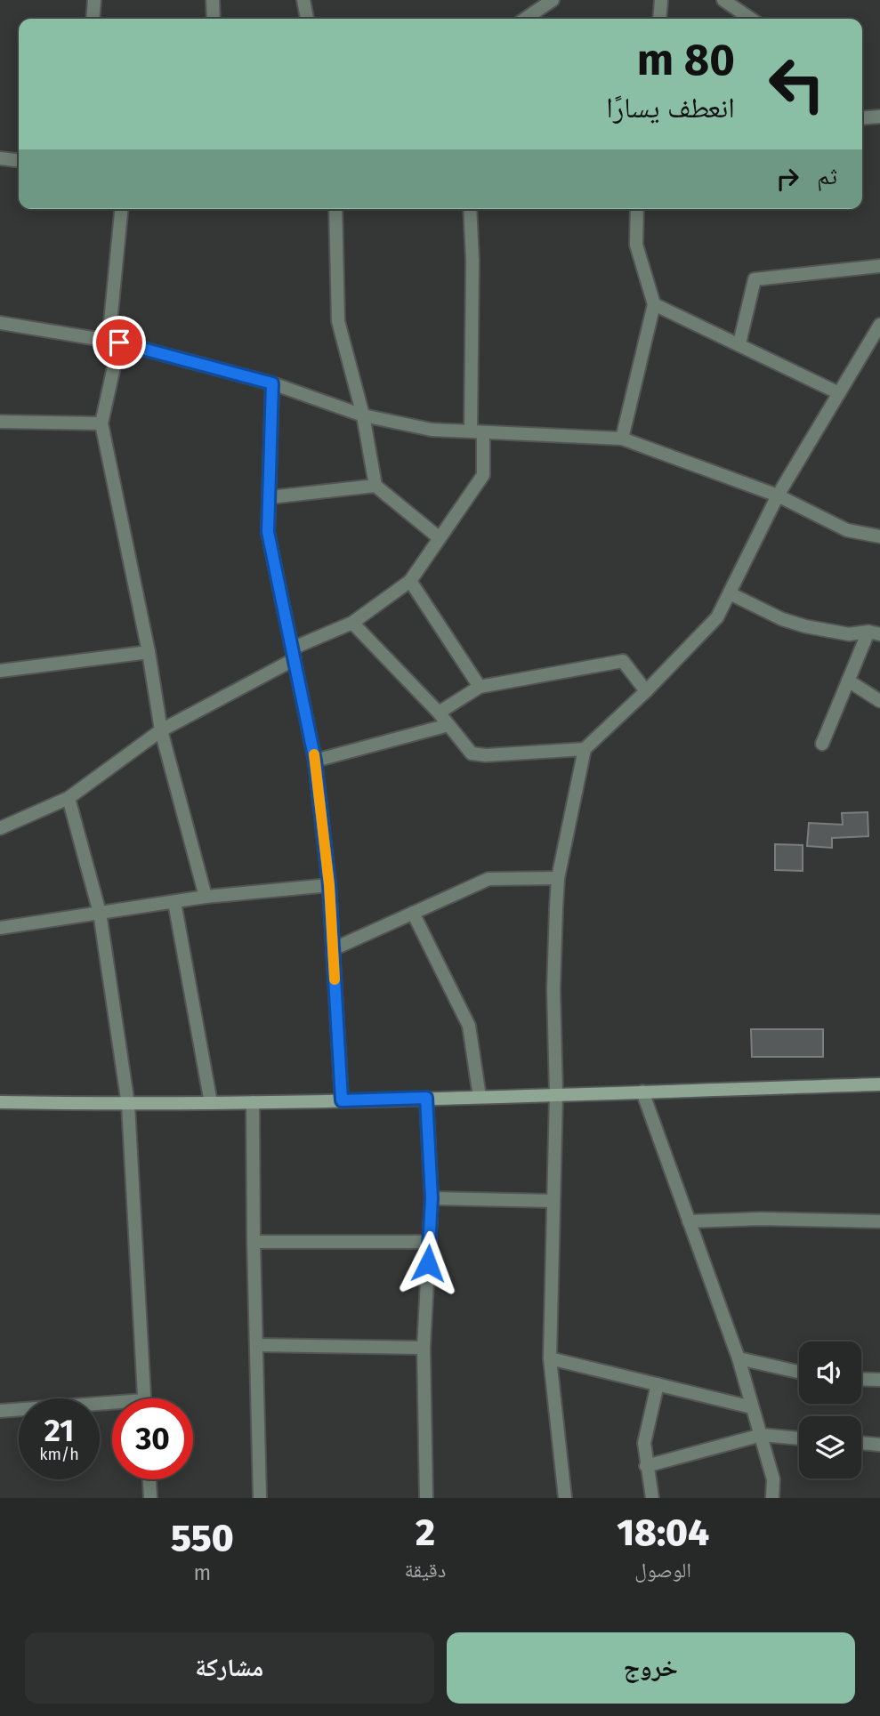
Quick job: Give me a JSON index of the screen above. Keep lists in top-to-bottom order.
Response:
{
  "page": {
    "turn": ["80 m", "انعطف يسارًا"],
    "then": "ثم",
    "speed": "21 km/h",
    "limit": "30",
    "eta": [
      "18:04",
      "الوصول",
      "2",
      "دقيقة",
      "550",
      "m"
    ],
    "buttons": ["خروج", "مشاركة"]
  }
}
